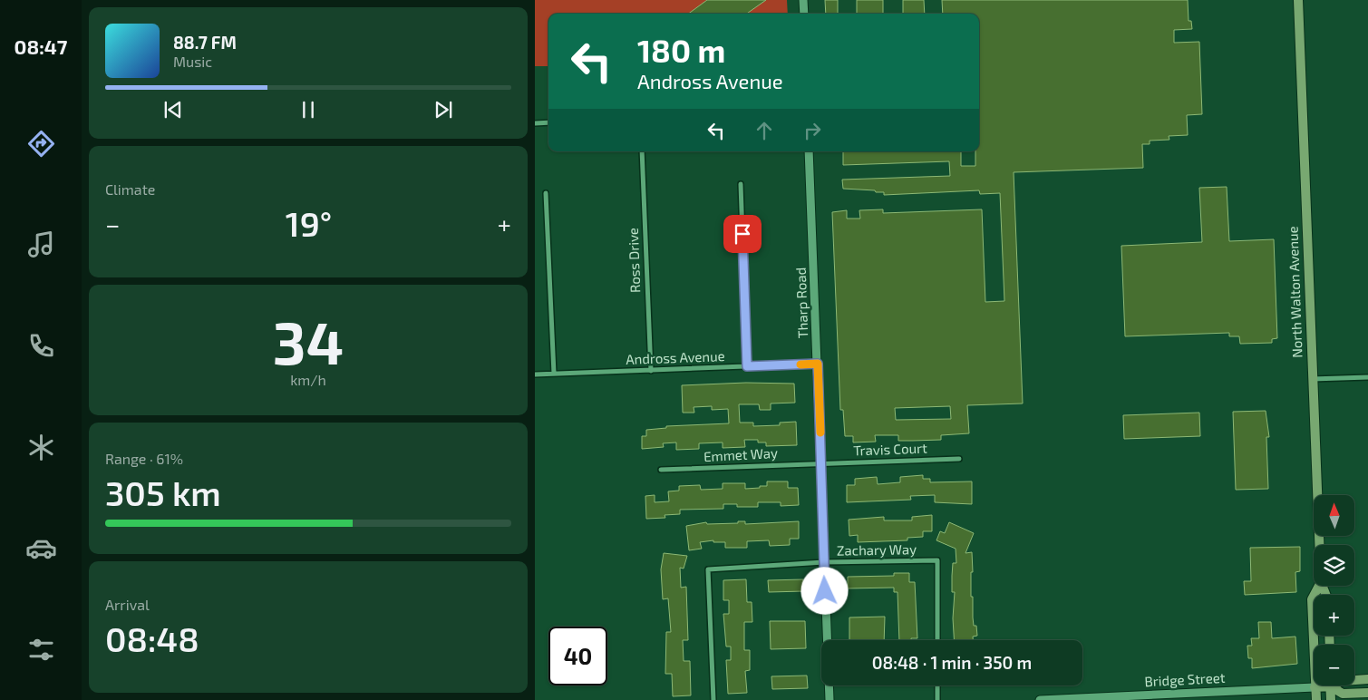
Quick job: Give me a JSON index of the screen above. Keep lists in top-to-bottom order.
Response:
{
  "streets": {
    "main road": ["North Walton Avenue", "Bridge Street"],
    "street": [
      "Ross Drive",
      "Tharp Road",
      "Andross Avenue",
      "Travis Court",
      "Emmet Way",
      "Zachary Way"
    ]
  },
  "crossings": [
    ["Ross Drive", "Andross Avenue"],
    ["North Walton Avenue", "Bridge Street"],
    ["Tharp Road", "Andross Avenue"],
    ["Tharp Road", "Travis Court"],
    ["Tharp Road", "Emmet Way"],
    ["Tharp Road", "Zachary Way"],
    ["Travis Court", "Emmet Way"]
  ],
  "north": "top",
  "page": {
    "tabs": "08:47",
    "turn": ["180 m", "Andross Avenue"],
    "song": ["88.7 FM", "Music"],
    "tile": [
      "Climate",
      ["34", "km/h"],
      ["Range · 61%", "305 km"],
      ["Arrival", "08:48"]
    ],
    "heat": ["−", "19°", "+"],
    "map_buttons": ["+", "−"],
    "limit": "40",
    "trip": "08:48 · 1 min · 350 m"
  }
}
